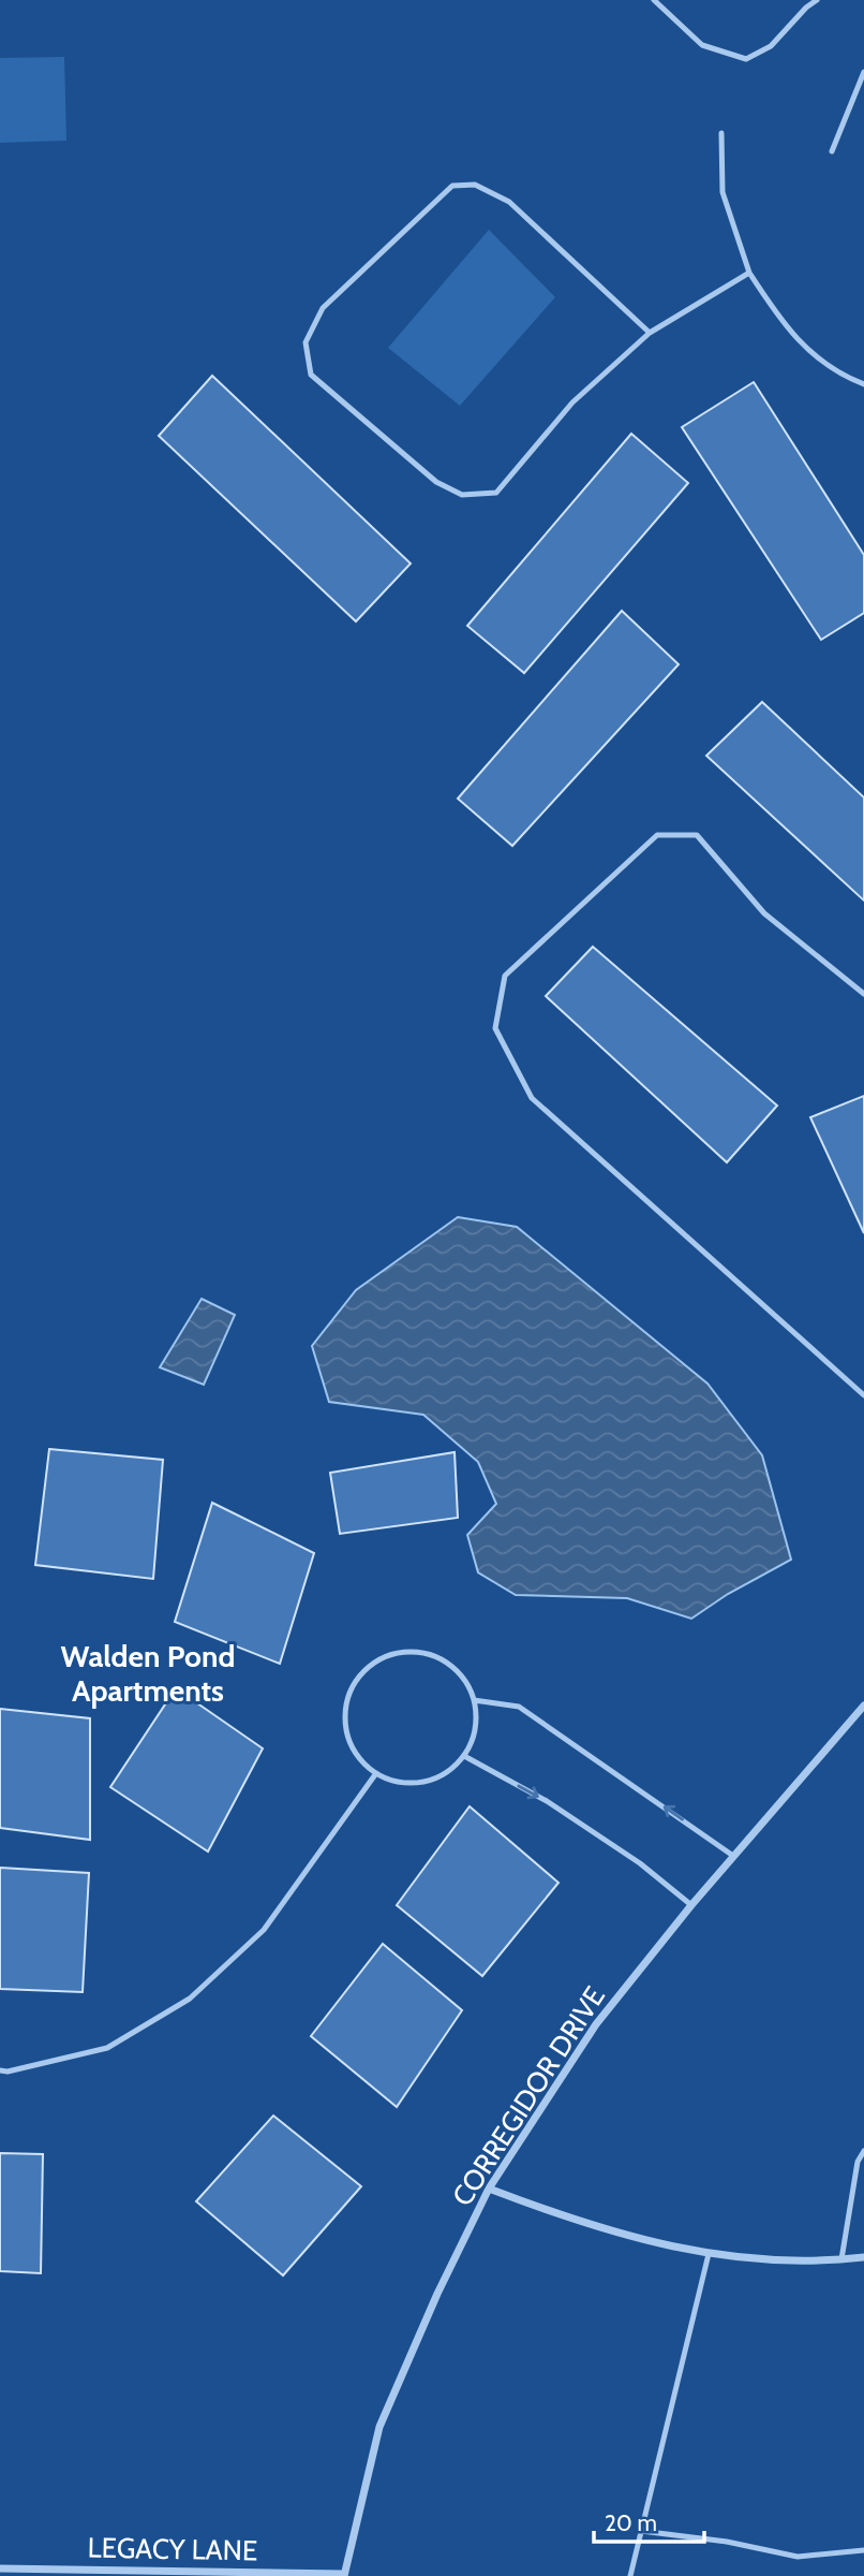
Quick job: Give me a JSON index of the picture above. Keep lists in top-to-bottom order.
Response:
{
  "streets": {
    "street": ["CORREGIDOR DRIVE", "LEGACY LANE"]
  },
  "crossings": [
    ["CORREGIDOR DRIVE", "LEGACY LANE"]
  ],
  "districts": ["Walden Pond Apartments"],
  "scale_bar": "20 m"
}
